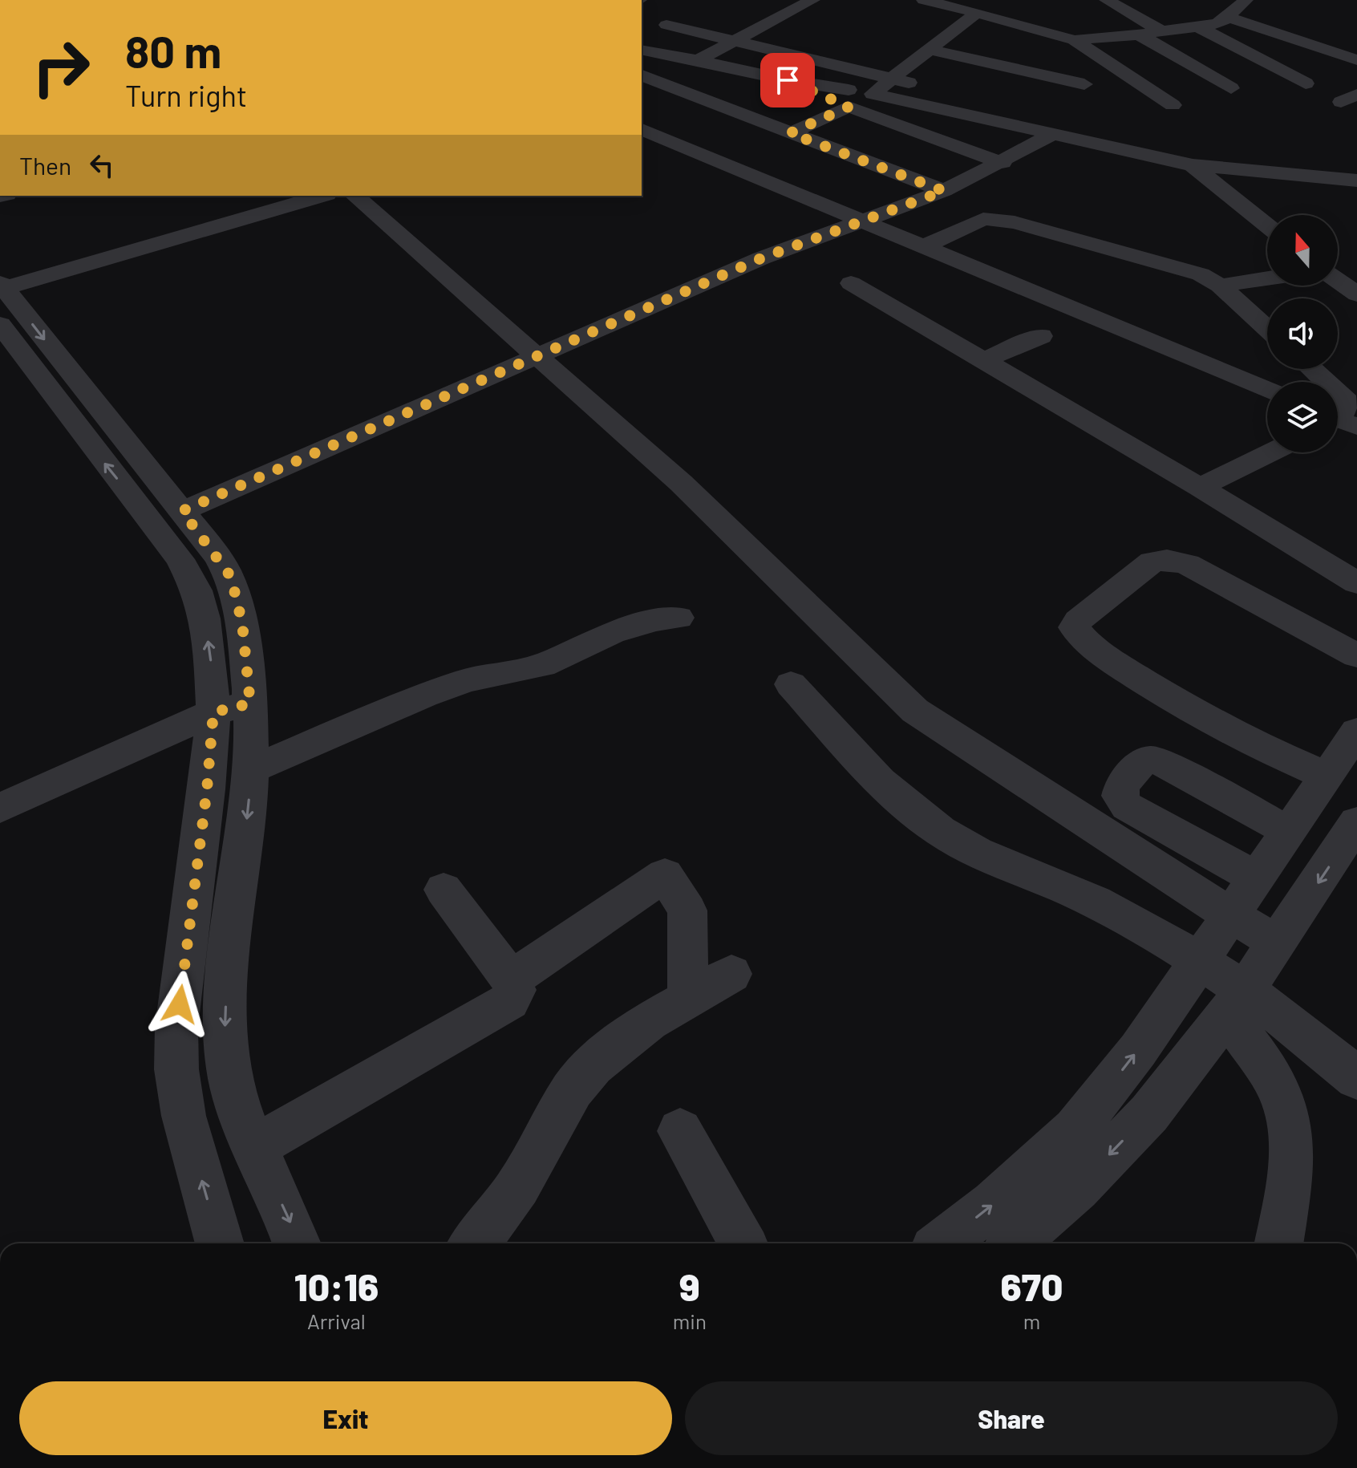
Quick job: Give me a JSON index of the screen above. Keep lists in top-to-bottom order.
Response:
{
  "north": "top",
  "page": {
    "turn": ["80 m", "Turn right"],
    "then": "Then",
    "eta": [
      "10:16",
      "Arrival",
      "9",
      "min",
      "670",
      "m"
    ],
    "buttons": ["Exit", "Share"]
  }
}
